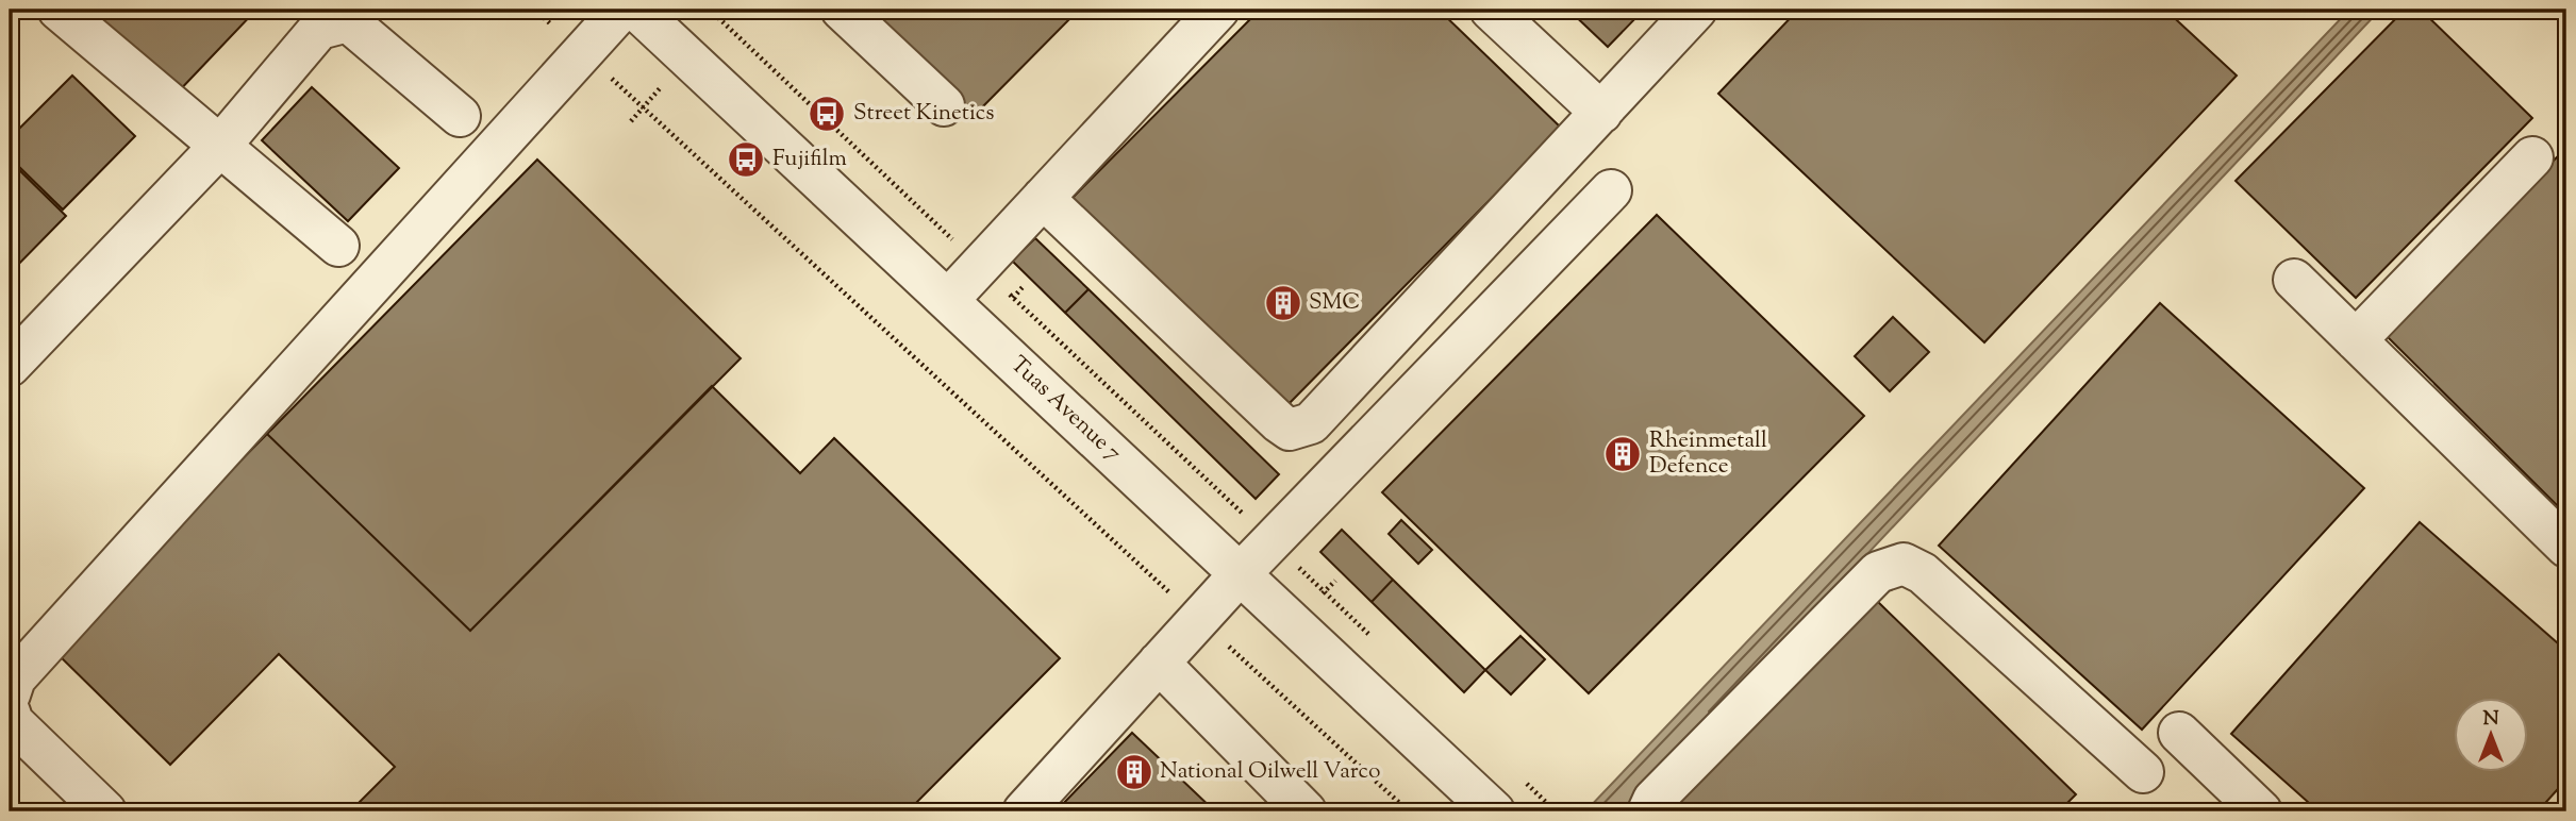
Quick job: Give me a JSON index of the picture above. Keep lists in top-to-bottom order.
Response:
{
  "streets": {
    "street": ["Tuas Avenue 7"]
  },
  "places": {
    "bus stop": ["Street Kinetics", "Fujifilm"],
    "building": ["SMC", "Rheinmetall Defence", "National Oilwell Varco"]
  },
  "north": "top"
}
